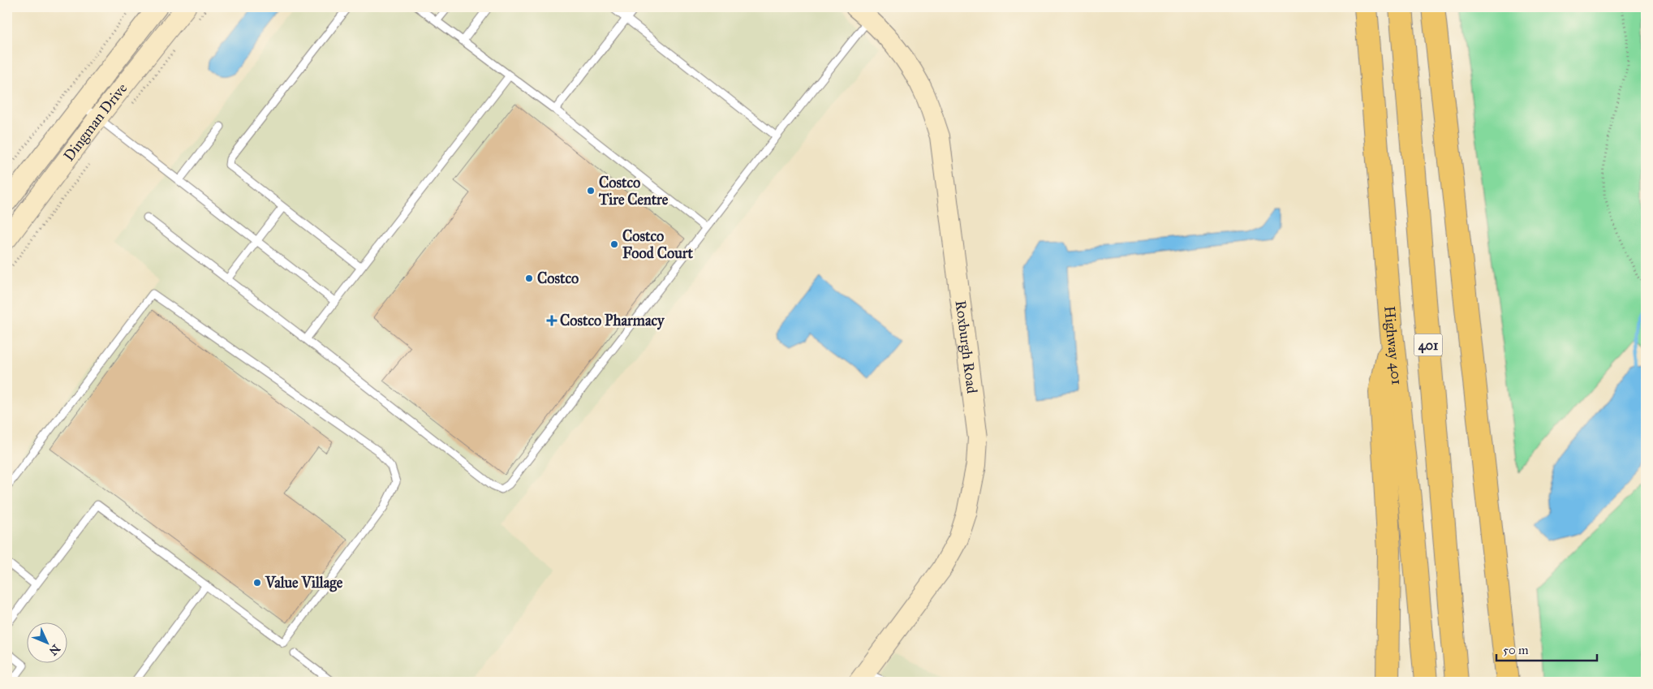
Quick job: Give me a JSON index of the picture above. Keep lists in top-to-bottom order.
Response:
{
  "streets": {
    "highway": ["Highway 401", "401"],
    "street": ["Dingman Drive", "Roxburgh Road"]
  },
  "places": {
    "other": [
      "Costco Tire Centre",
      "Costco Food Court",
      "Costco",
      "Value Village"
    ],
    "health": ["Costco Pharmacy"]
  },
  "scale_bar": "50 m",
  "north": "bottom right"
}
